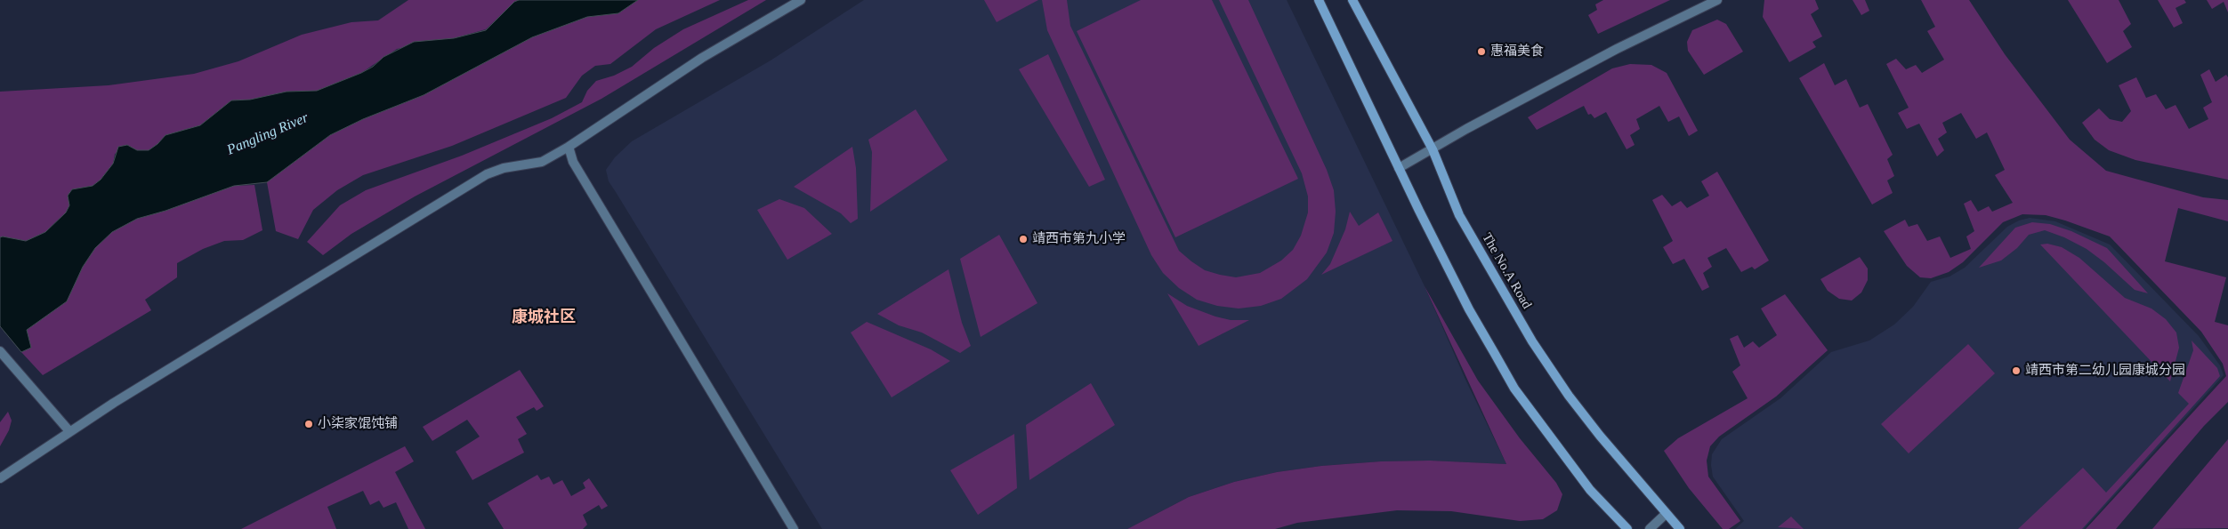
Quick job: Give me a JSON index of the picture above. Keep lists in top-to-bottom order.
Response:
{
  "streets": {
    "street": ["The No.A Road"]
  },
  "districts": ["康城社区"],
  "water": ["Pangling River"],
  "places": [
    "惠福美食",
    "靖西市第九小学",
    "靖西市第二幼儿园康城分园",
    "小柒家馄饨铺"
  ]
}
